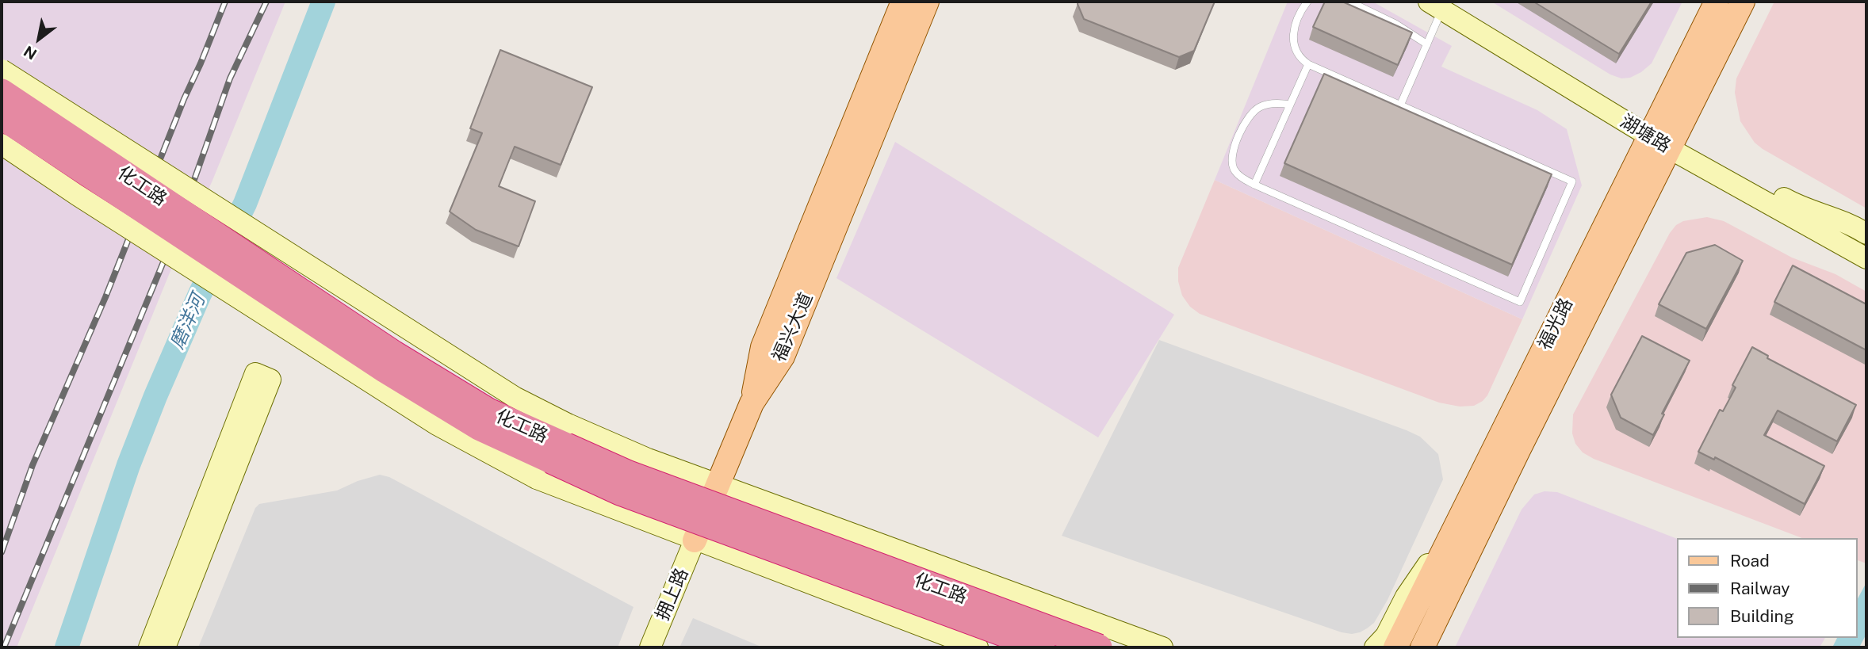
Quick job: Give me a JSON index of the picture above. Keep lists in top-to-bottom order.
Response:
{
  "streets": {
    "highway": ["化工路"],
    "main road": [
      "湖塘路",
      "福光路",
      "福兴大道",
      "拥上路"
    ]
  },
  "crossings": [
    ["湖塘路", "福光路"]
  ],
  "water": ["磨洋河"],
  "legend": ["Road", "Railway", "Building"],
  "north": "bottom left"
}
